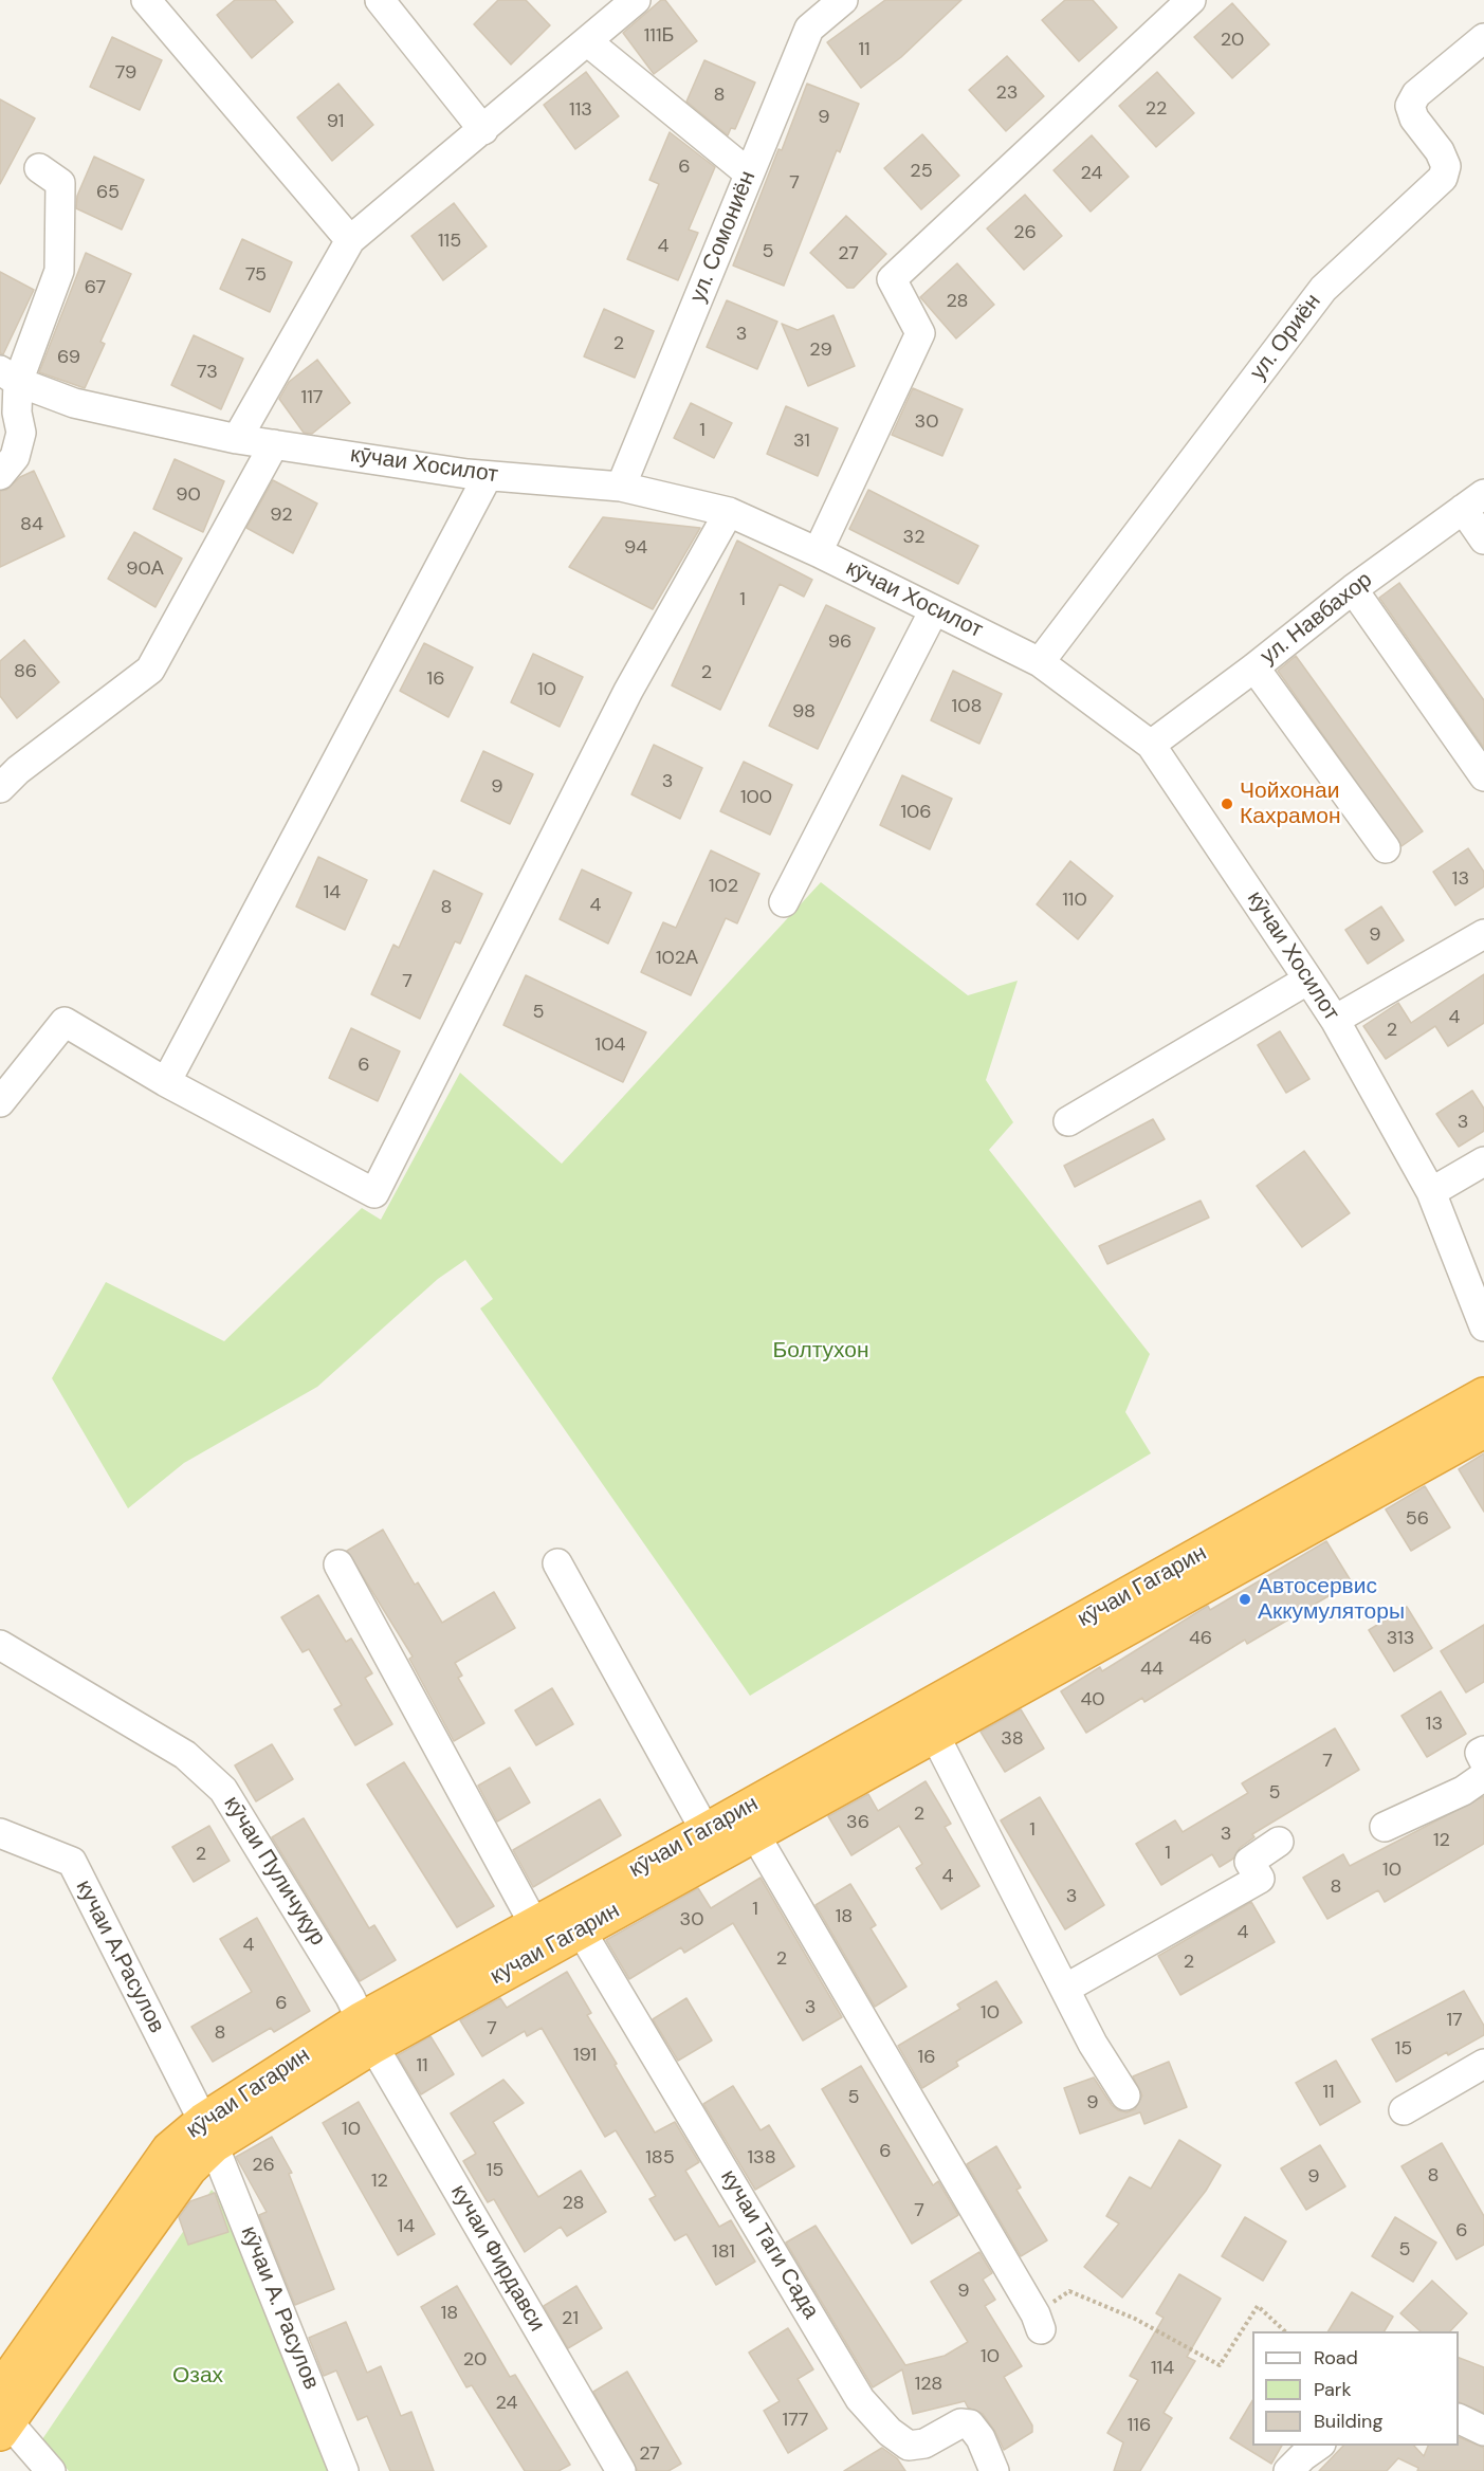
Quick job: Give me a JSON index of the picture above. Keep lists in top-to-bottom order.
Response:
{
  "streets": {
    "highway": ["кӯчаи Гагарин", "кучаи Гагарин"],
    "street": [
      "ул. Сомониён",
      "ул. Ориён",
      "кӯчаи Хосилот",
      "ул. Навбахор",
      "кӯчаи Пуличуқур",
      "кучаи А.Расулов",
      "кучаи Таги Сада",
      "кучаи Фирдавси",
      "кӯчаи А. Расулов"
    ]
  },
  "crossings": [
    ["ул. Сомониён", "кӯчаи Хосилот"],
    ["ул. Ориён", "кӯчаи Хосилот"],
    ["кӯчаи Хосилот", "ул. Навбахор"],
    ["кӯчаи Гагарин", "кӯчаи Пуличуқур"],
    ["кӯчаи Гагарин", "кучаи Гагарин"],
    ["кӯчаи Гагарин", "кучаи А.Расулов"],
    ["кӯчаи Гагарин", "кучаи Фирдавси"],
    ["кӯчаи Гагарин", "кӯчаи А. Расулов"],
    ["кӯчаи Пуличуқур", "кучаи Гагарин"],
    ["кӯчаи Пуличуқур", "кучаи Фирдавси"],
    ["кучаи Гагарин", "кучаи Таги Сада"],
    ["кучаи Гагарин", "кучаи Фирдавси"],
    ["кучаи А.Расулов", "кӯчаи А. Расулов"]
  ],
  "parks": ["Болтухон", "Озах"],
  "places": ["Чойхонаи Кахрамон", "Автосервис Аккумуляторы"],
  "house_numbers": [
    "111Б",
    "20",
    "11",
    "79",
    "23",
    "8",
    "22",
    "113",
    "9",
    "91",
    "6",
    "25",
    "24",
    "7",
    "65",
    "26",
    "115",
    "4",
    "5",
    "27",
    "75",
    "67",
    "28",
    "3",
    "2",
    "29",
    "69",
    "73",
    "117",
    "30",
    "1",
    "31",
    "90",
    "92",
    "84",
    "32",
    "94",
    "90А",
    "1",
    "96",
    "86",
    "2",
    "16",
    "10",
    "108",
    "98",
    "3",
    "9",
    "100",
    "106",
    "13",
    "102",
    "14",
    "110",
    "4",
    "8",
    "9",
    "102А",
    "7",
    "5",
    "4",
    "2",
    "104",
    "6",
    "3",
    "56",
    "46",
    "313",
    "44",
    "40",
    "13",
    "38",
    "7",
    "5",
    "2",
    "36",
    "1",
    "3",
    "12",
    "1",
    "2",
    "10",
    "4",
    "8",
    "3",
    "1",
    "18",
    "30",
    "4",
    "4",
    "2",
    "2",
    "6",
    "3",
    "10",
    "17",
    "7",
    "8",
    "15",
    "191",
    "16",
    "11",
    "11",
    "5",
    "9",
    "10",
    "6",
    "185",
    "138",
    "26",
    "15",
    "8",
    "9",
    "12",
    "28",
    "7",
    "14",
    "6",
    "5",
    "181",
    "9",
    "18",
    "21",
    "10",
    "20",
    "114",
    "128",
    "24",
    "177",
    "116",
    "27"
  ],
  "legend": ["Road", "Park", "Building"]
}
